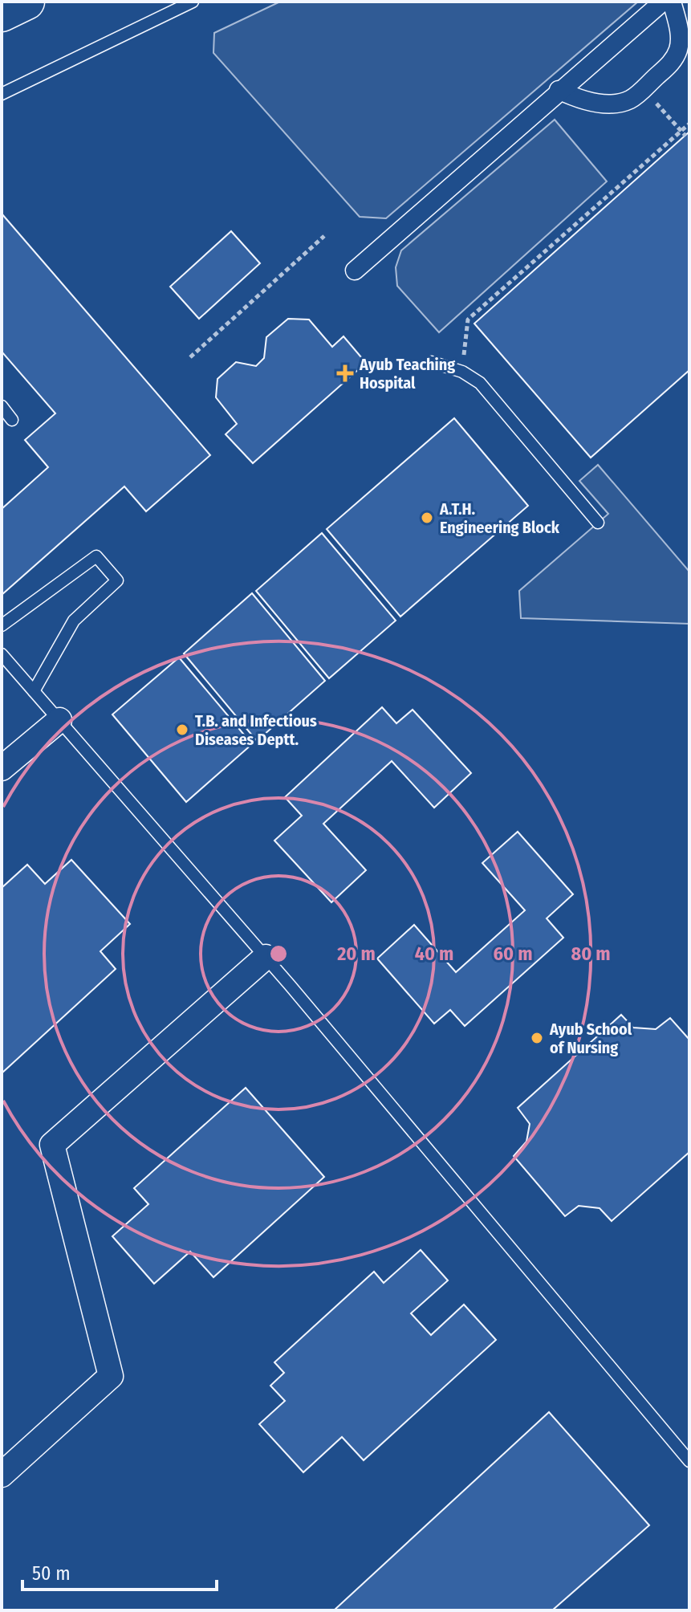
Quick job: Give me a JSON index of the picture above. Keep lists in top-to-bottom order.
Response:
{
  "places": {
    "health": ["Ayub Teaching Hospital"],
    "other": ["A.T.H. Engineering Block", "T.B. and Infectious Diseases Deptt.", "Ayub School of Nursing"]
  },
  "scale_bar": "50 m",
  "rings": [
    "20 m",
    "40 m",
    "60 m",
    "80 m"
  ]
}
